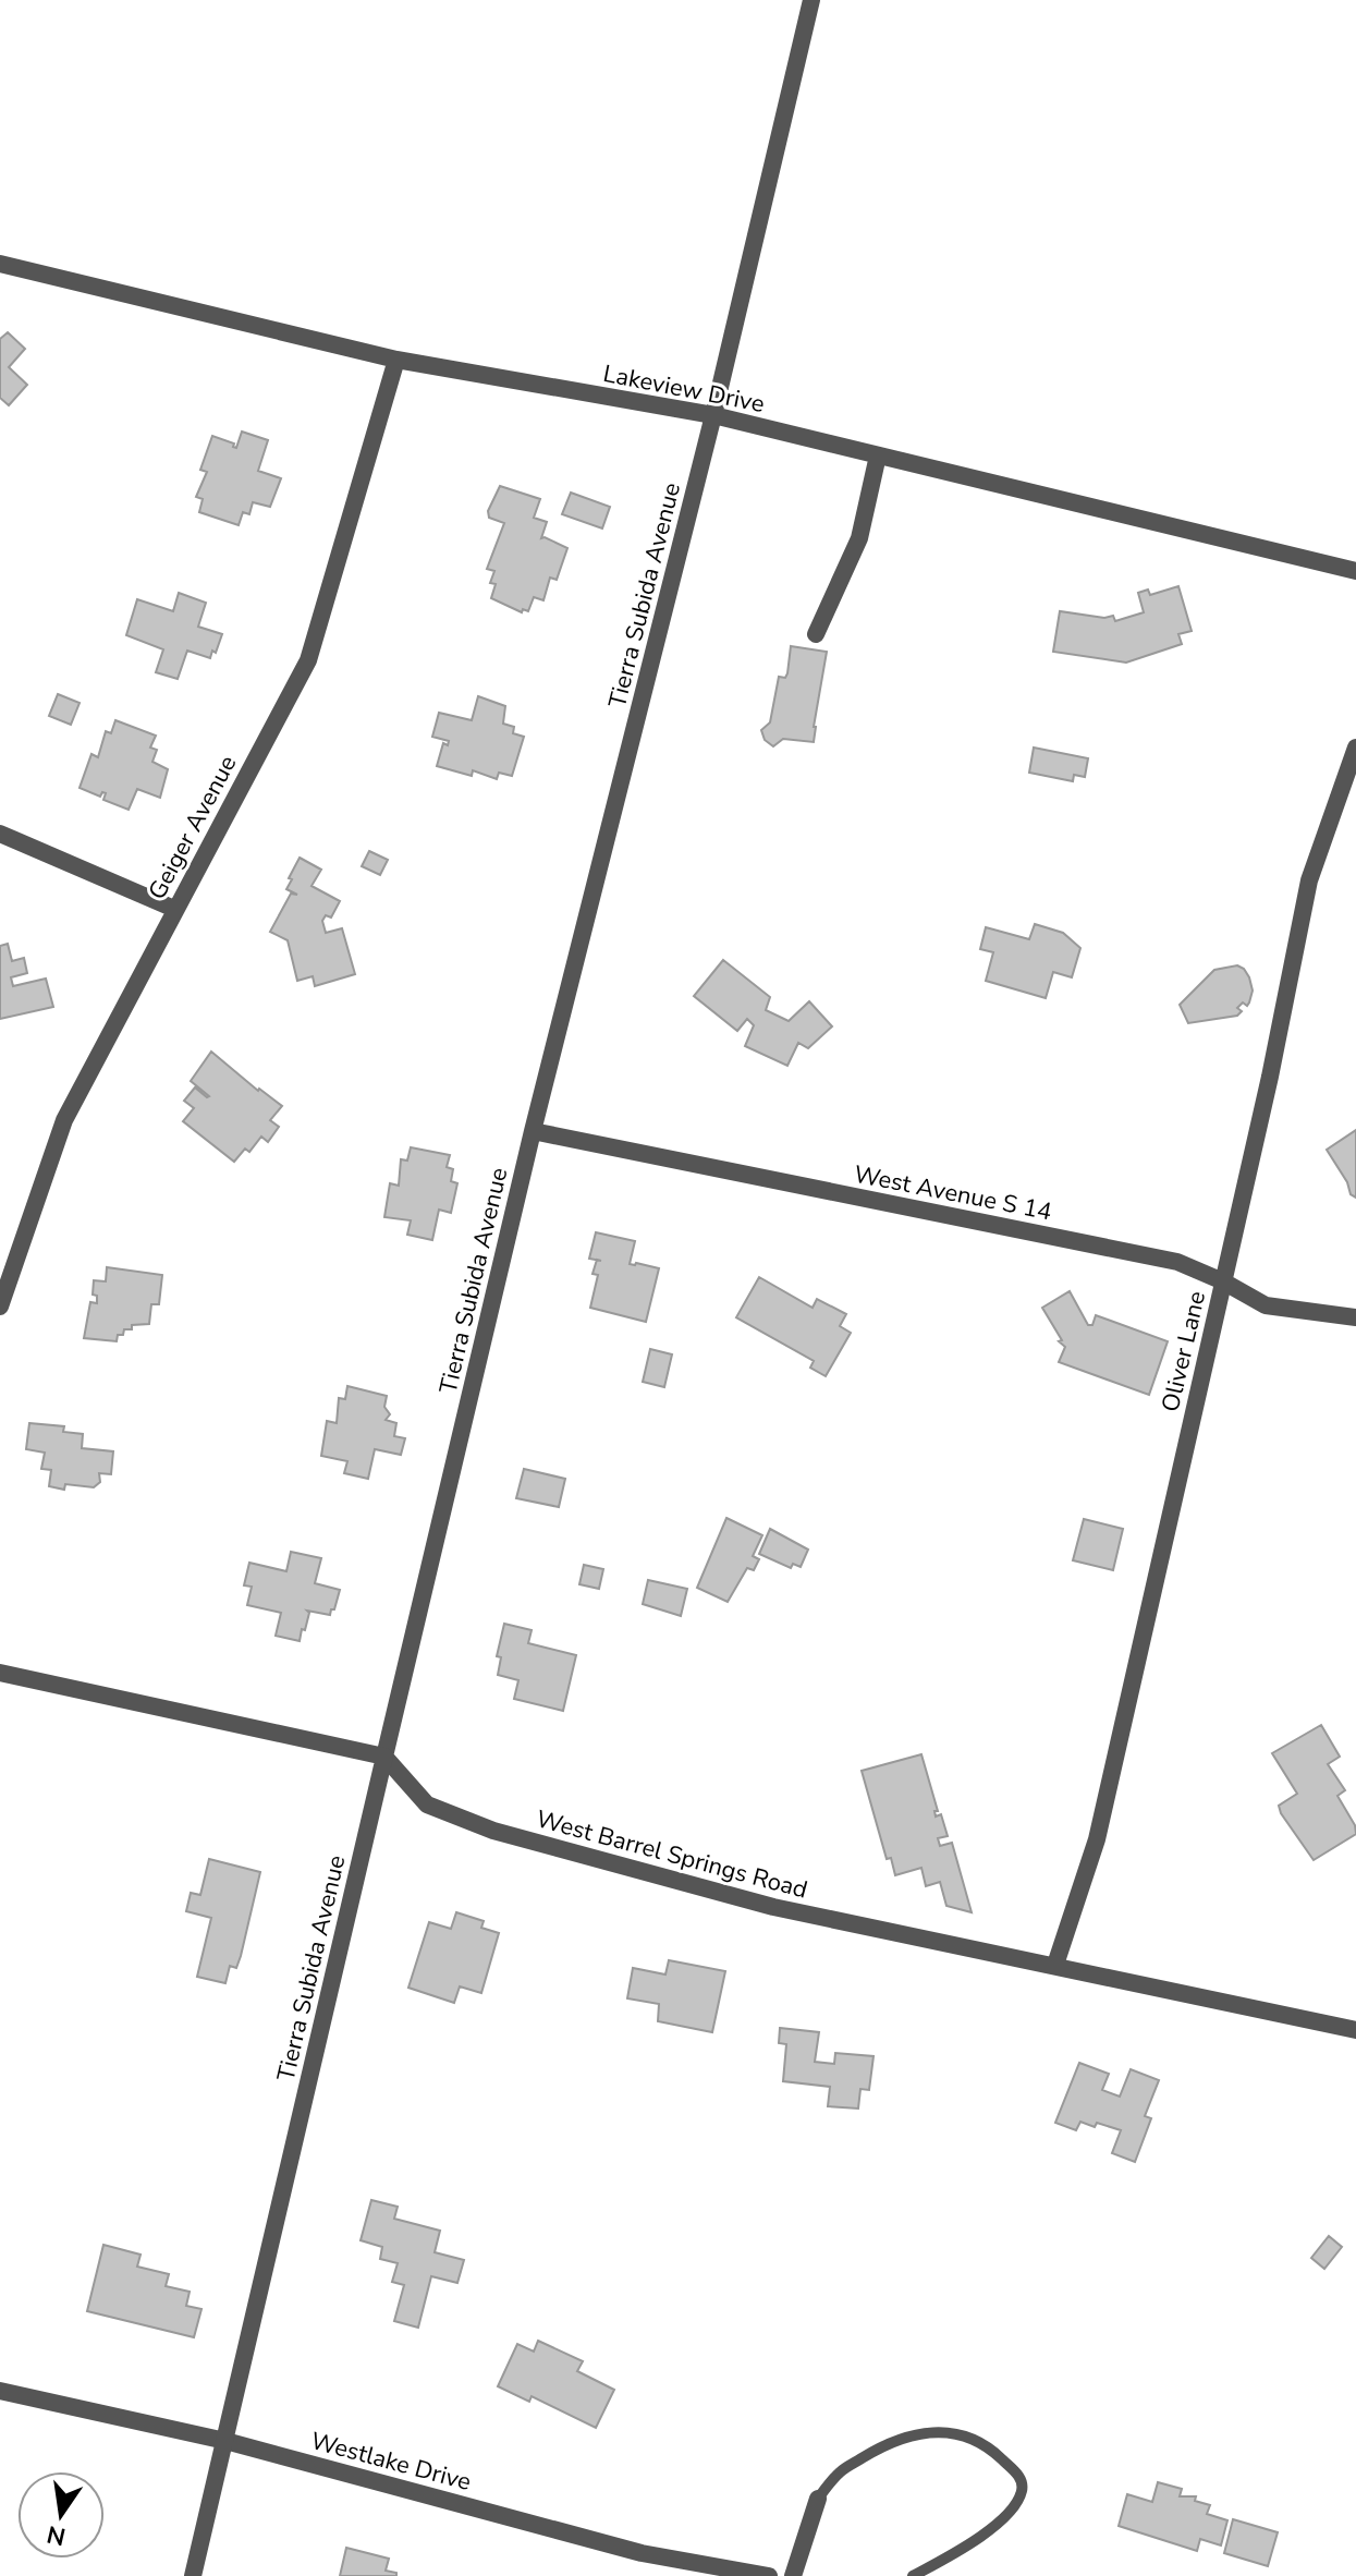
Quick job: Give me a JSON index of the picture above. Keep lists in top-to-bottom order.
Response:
{
  "streets": {
    "street": [
      "Lakeview Drive",
      "Tierra Subida Avenue",
      "Geiger Avenue",
      "West Avenue S 14",
      "Oliver Lane",
      "West Barrel Springs Road",
      "Westlake Drive"
    ]
  },
  "crossings": [
    ["Lakeview Drive", "Tierra Subida Avenue"],
    ["Lakeview Drive", "Geiger Avenue"],
    ["Tierra Subida Avenue", "West Avenue S 14"],
    ["Tierra Subida Avenue", "West Barrel Springs Road"],
    ["Tierra Subida Avenue", "Westlake Drive"],
    ["West Avenue S 14", "Oliver Lane"],
    ["Oliver Lane", "West Barrel Springs Road"]
  ],
  "north": "bottom"
}
